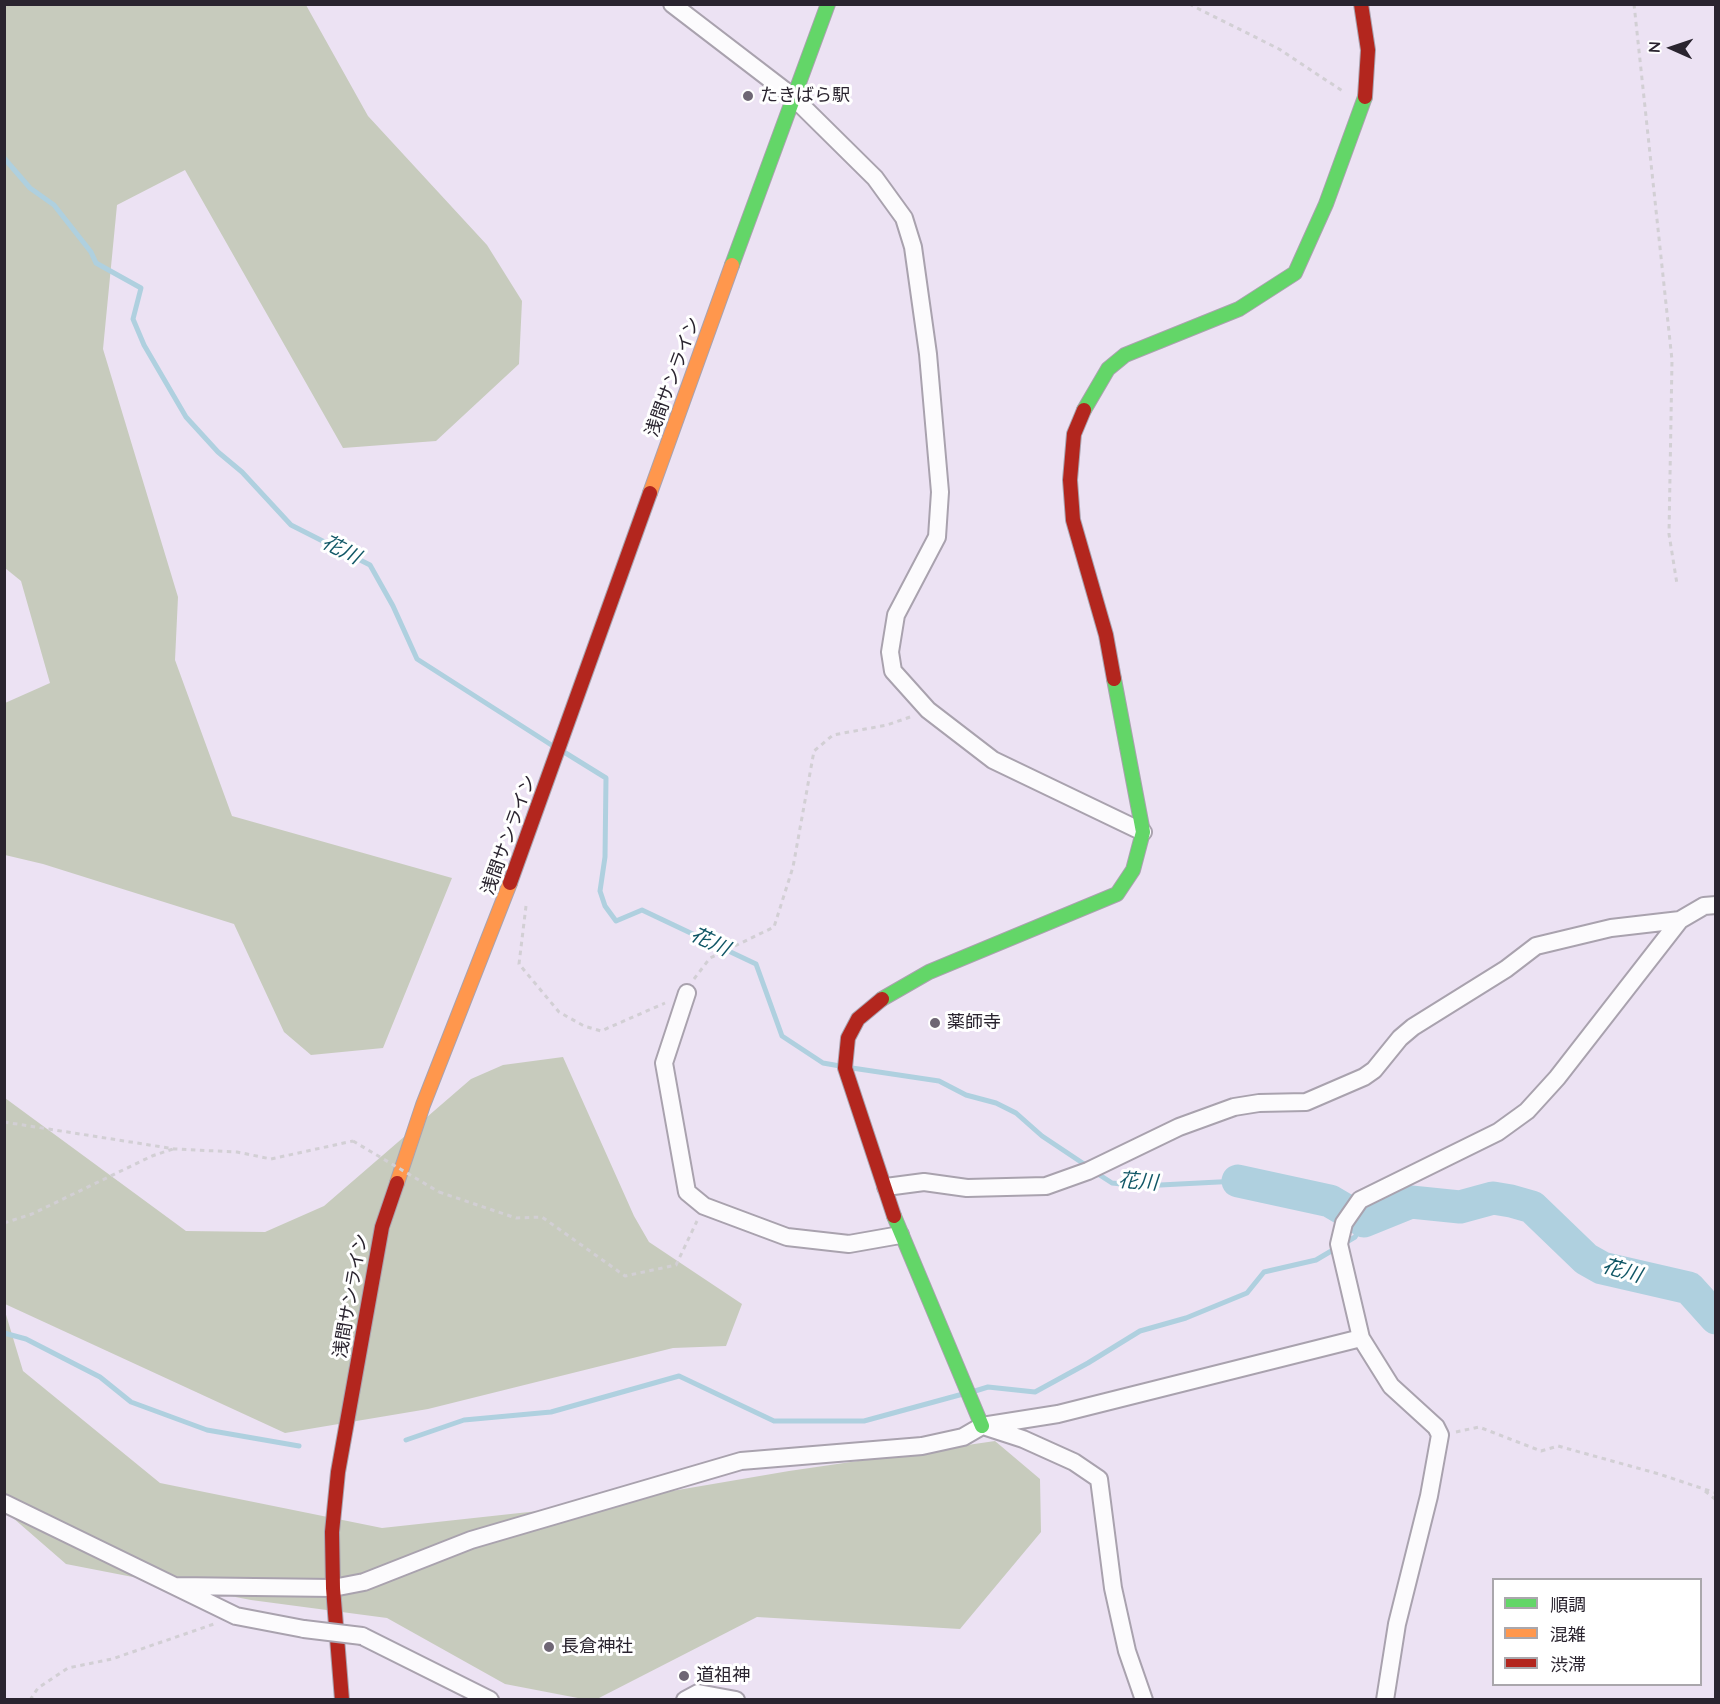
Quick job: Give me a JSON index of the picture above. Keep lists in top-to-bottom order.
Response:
{
  "streets": {
    "main road": ["浅間サンライン"]
  },
  "water": ["花川"],
  "places": [
    "たきばら駅",
    "薬師寺",
    "長倉神社",
    "道祖神"
  ],
  "legend": ["順調", "混雑", "渋滞"],
  "north": "left"
}
